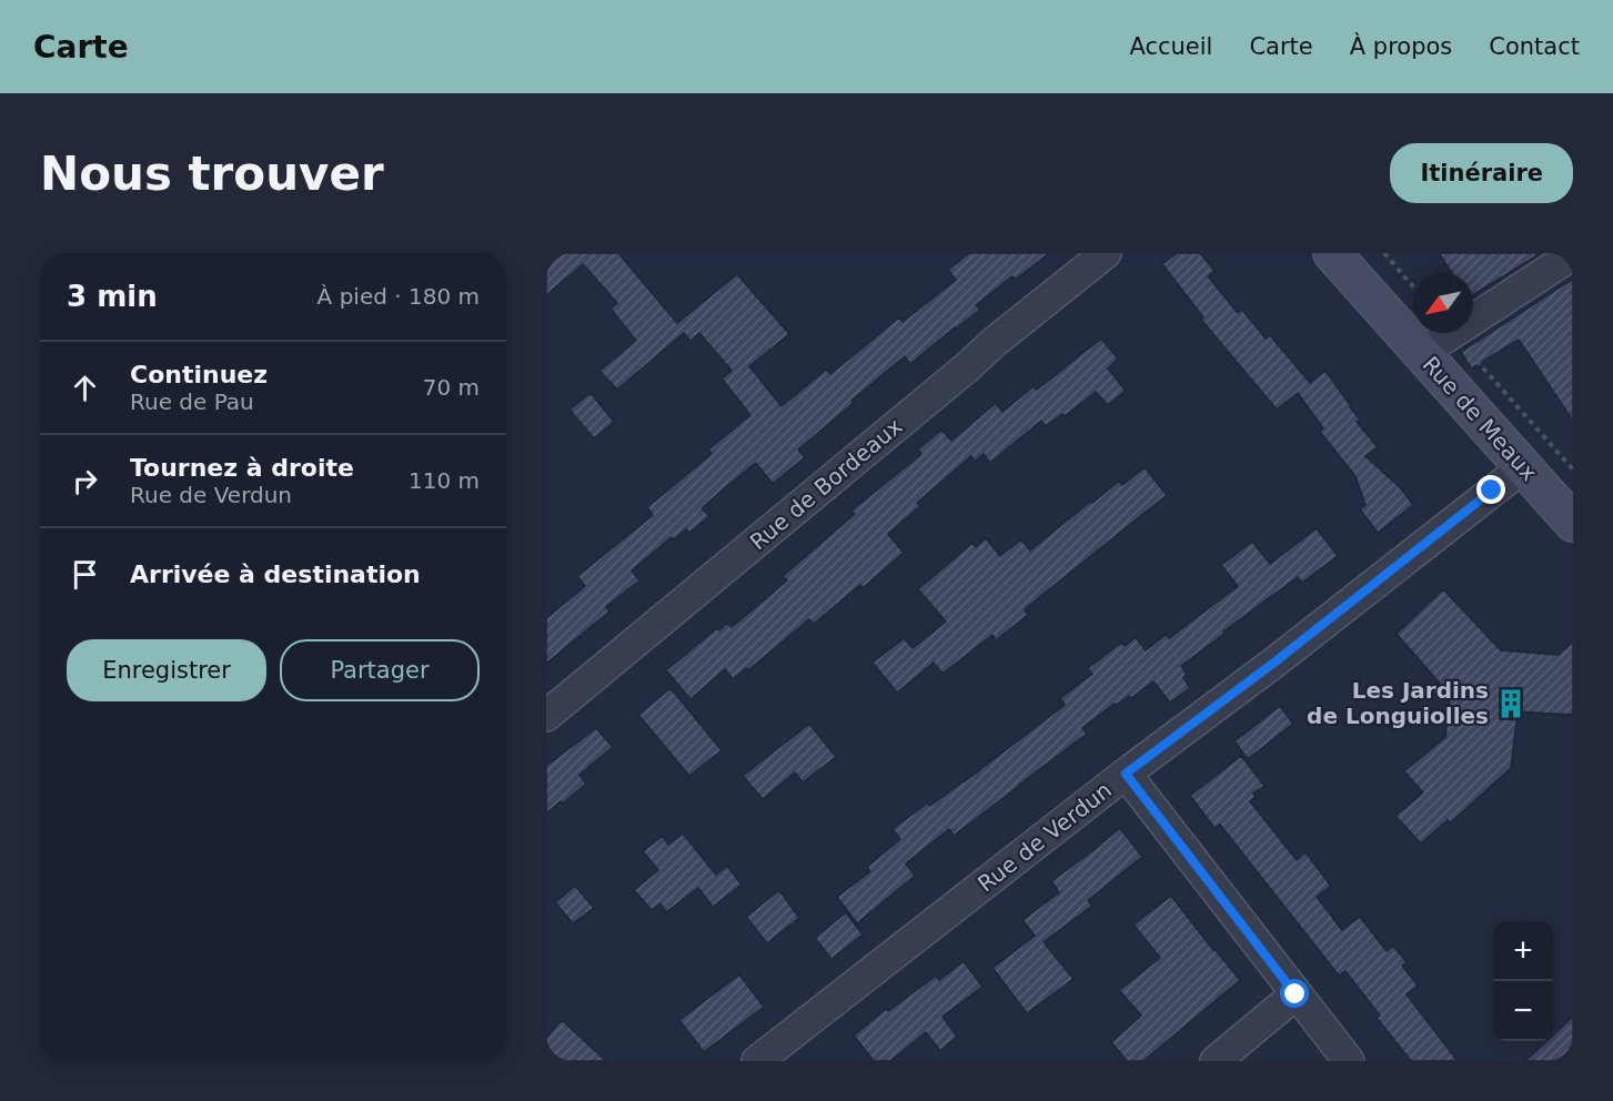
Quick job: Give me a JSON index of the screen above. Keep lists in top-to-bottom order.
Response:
{
  "streets": {
    "main road": ["Rue de Meaux"],
    "street": ["Rue de Bordeaux", "Rue de Verdun"]
  },
  "crossings": [
    ["Rue de Meaux", "Rue de Verdun"]
  ],
  "places": {
    "building": ["Les Jardins de Longuiolles"]
  },
  "north": "bottom left",
  "page": {
    "header": "Carte",
    "nav": [
      "Accueil",
      "Carte",
      "À propos",
      "Contact"
    ],
    "buttons": [
      "Itinéraire",
      ["Enregistrer", "Partager"]
    ],
    "title": "Nous trouver",
    "heading": ["3 min", "À pied · 180 m"],
    "list": [
      ["Continuez", "Rue de Pau", "70 m"],
      ["Tournez à droite", "Rue de Verdun", "110 m"],
      "Arrivée à destination"
    ],
    "map_buttons": ["+", "−"]
  }
}
